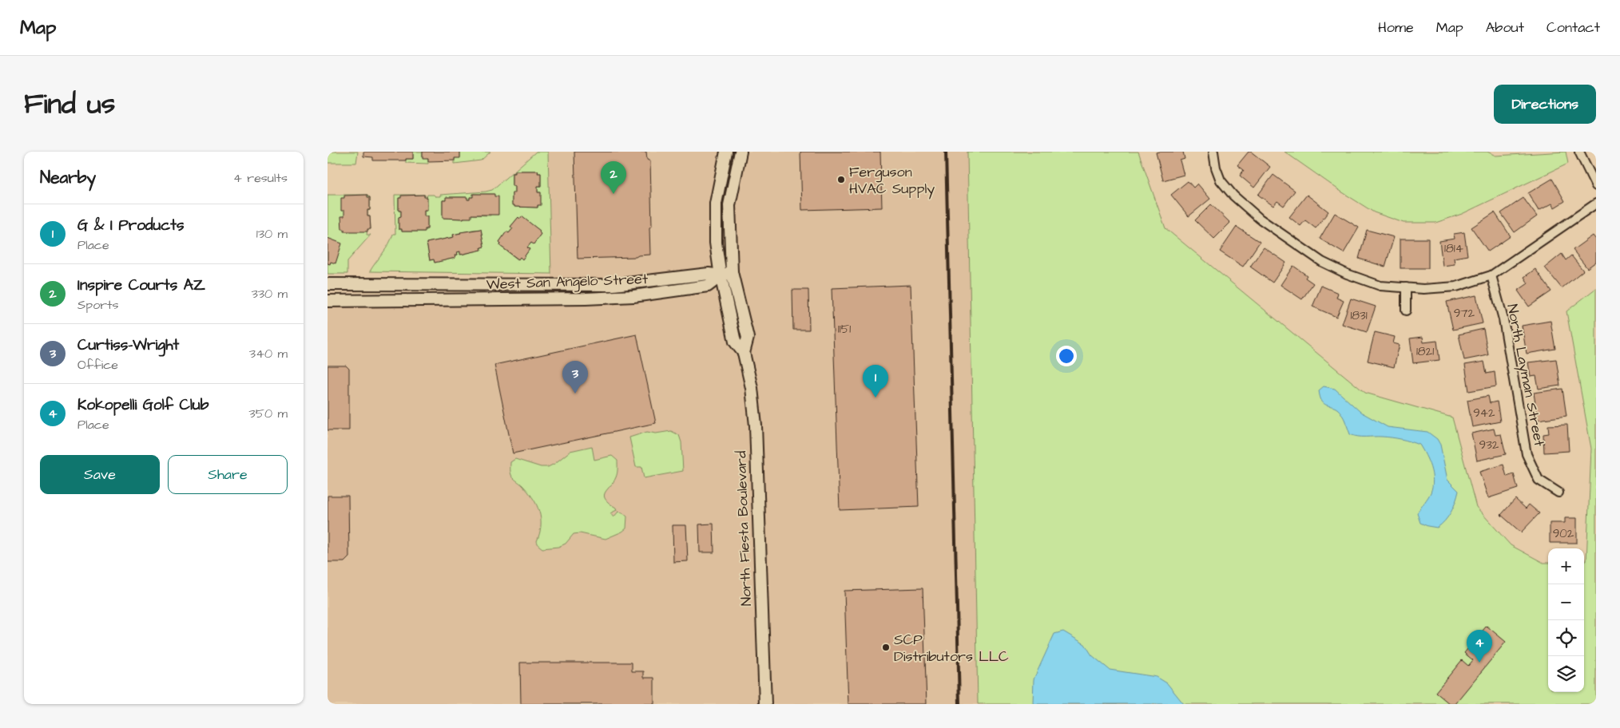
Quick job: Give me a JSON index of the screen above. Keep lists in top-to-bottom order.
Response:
{
  "streets": {
    "street": ["West San Angelo Street", "North Layman Street", "North Fiesta Boulevard"]
  },
  "crossings": [
    ["West San Angelo Street", "North Fiesta Boulevard"]
  ],
  "places": ["Ferguson HVAC Supply", "SCP Distributors LLC"],
  "house_numbers": [
    "1814",
    "972",
    "1831",
    "1151",
    "1821",
    "942",
    "932",
    "902"
  ],
  "page": {
    "header": "Map",
    "nav": [
      "Home",
      "Map",
      "About",
      "Contact"
    ],
    "title": "Find us",
    "buttons": [
      "Directions",
      ["Save", "Share"]
    ],
    "heading": ["Nearby", "4 results"],
    "pins": [
      "2",
      "3",
      "1",
      "4"
    ],
    "list": [
      {
        "mark": "1",
        "name": "G & I Products",
        "note": "Place",
        "value": "130 m"
      },
      {
        "mark": "2",
        "name": "Inspire Courts AZ",
        "note": "Sports",
        "value": "330 m"
      },
      {
        "mark": "3",
        "name": "Curtiss-Wright",
        "note": "Office",
        "value": "340 m"
      },
      {
        "mark": "4",
        "name": "Kokopelli Golf Club",
        "note": "Place",
        "value": "350 m"
      }
    ],
    "map_buttons": ["+", "−"]
  }
}
